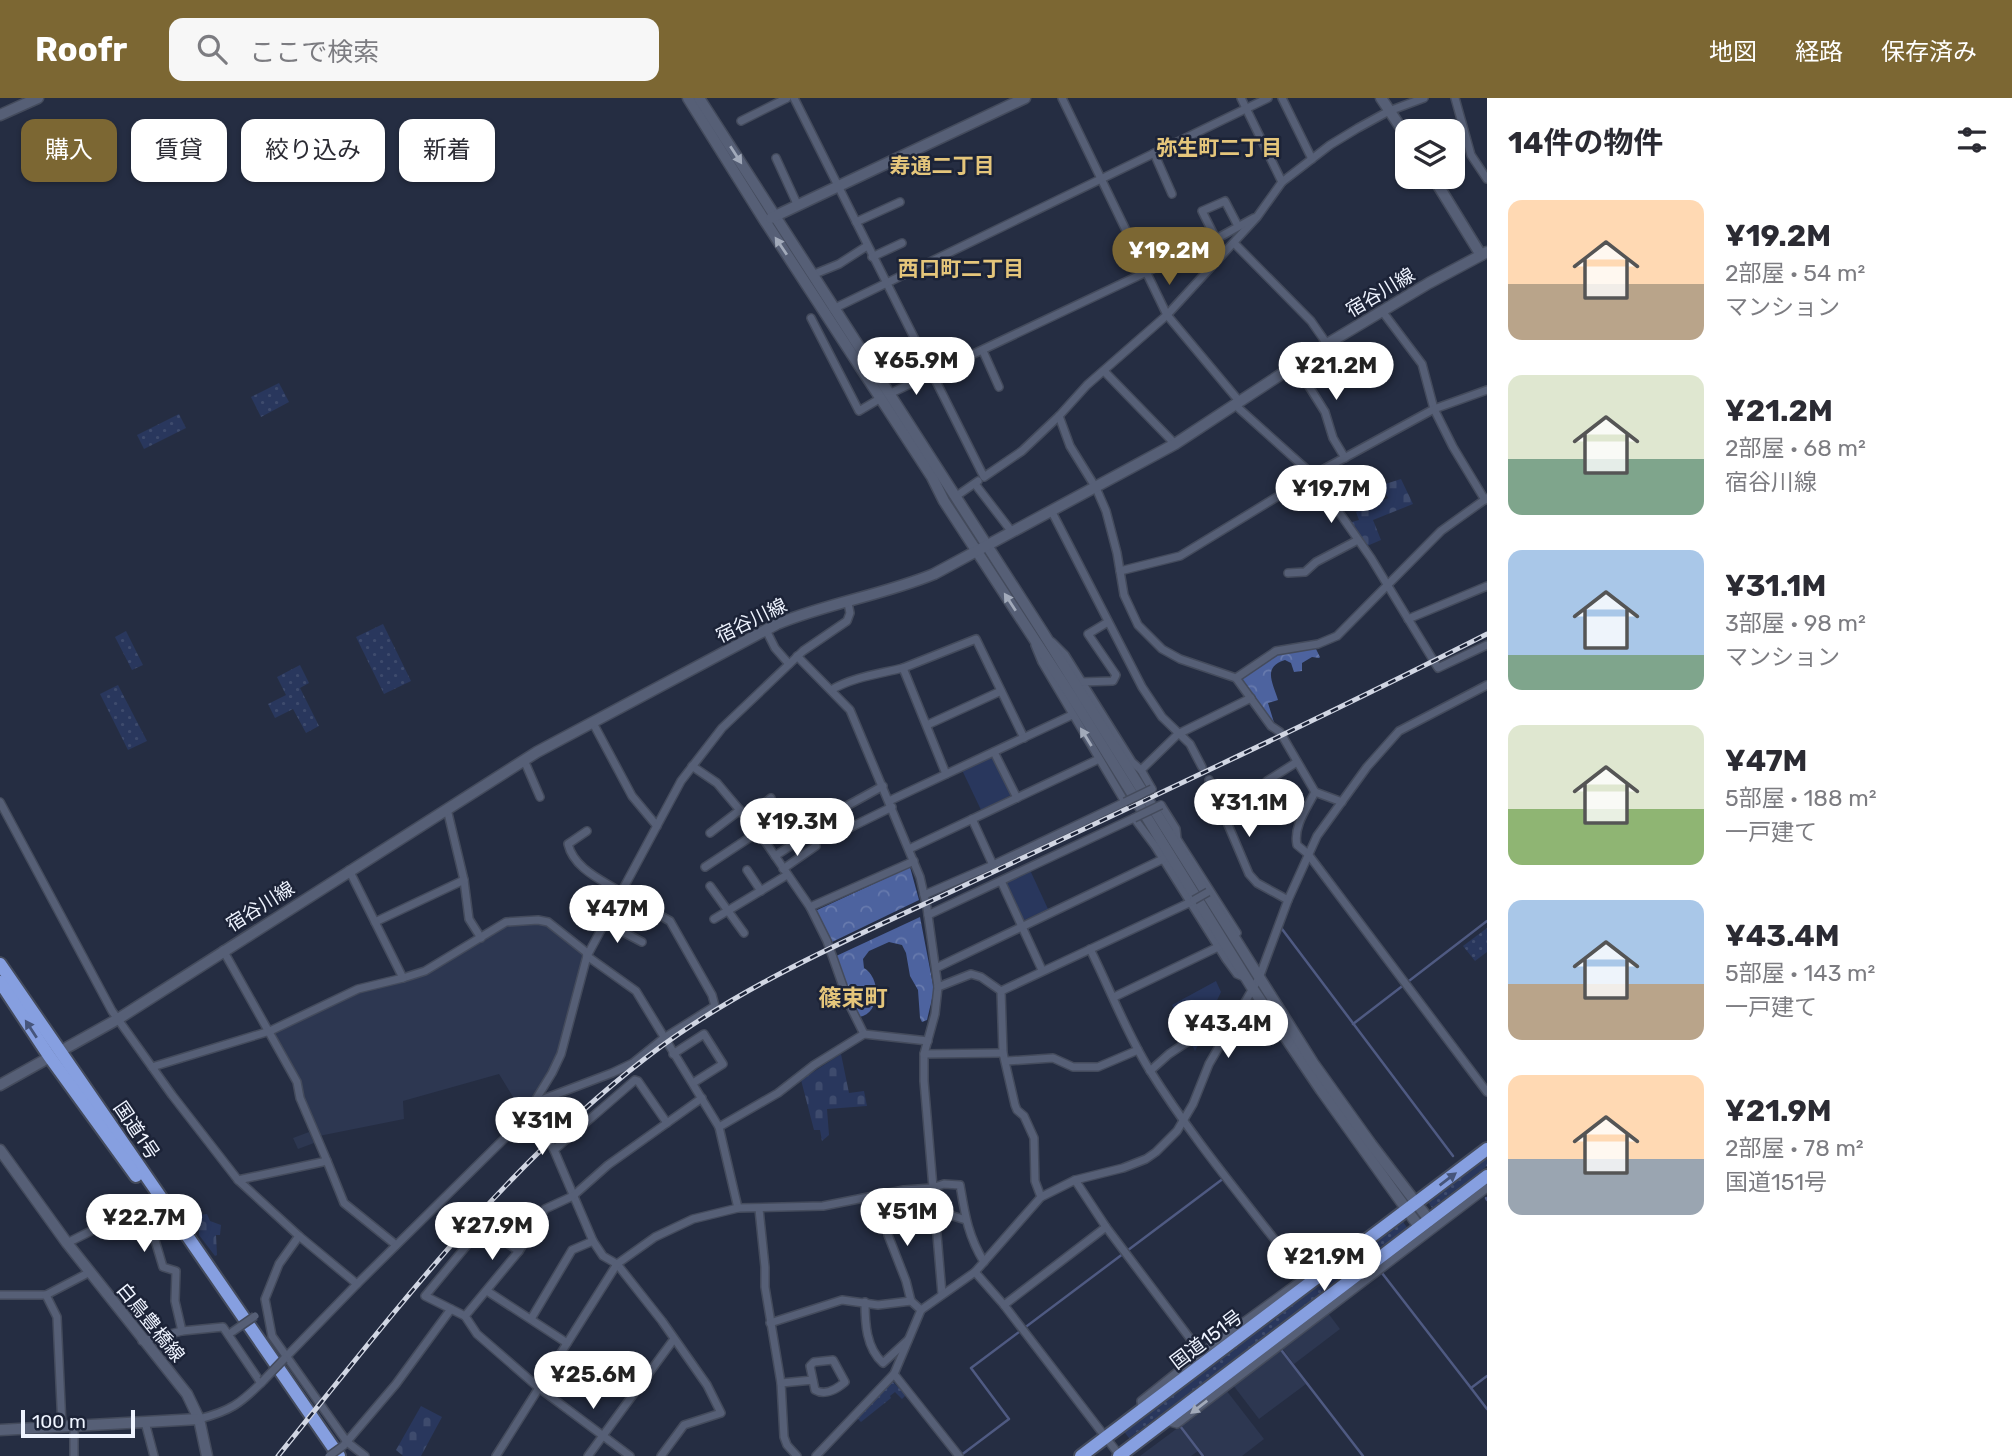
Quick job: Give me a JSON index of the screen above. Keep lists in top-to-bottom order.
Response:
{
  "streets": {
    "highway": ["国道1号", "国道151号"],
    "street": ["宿谷川線", "白鳥豊橋線"]
  },
  "crossings": [
    ["宿谷川線", "国道1号"]
  ],
  "districts": [
    "弥生町二丁目",
    "寿通二丁目",
    "西口町二丁目",
    "篠束町"
  ],
  "scale_bar": "100 m",
  "page": {
    "header": "Roofr",
    "search": "ここで検索",
    "nav": ["地図", "経路", "保存済み"],
    "heading": "14件の物件",
    "chip": [
      "購入",
      "賃貸",
      "絞り込み",
      "新着"
    ],
    "list": [
      {
        "name": "¥19.2M",
        "note": "2部屋 · 54 m² · マンション"
      },
      {
        "name": "¥21.2M",
        "note": "2部屋 · 68 m² · 宿谷川線"
      },
      {
        "name": "¥31.1M",
        "note": "3部屋 · 98 m² · マンション"
      },
      {
        "name": "¥47M",
        "note": "5部屋 · 188 m² · 一戸建て"
      },
      {
        "name": "¥43.4M",
        "note": "5部屋 · 143 m² · 一戸建て"
      },
      {
        "name": "¥21.9M",
        "note": "2部屋 · 78 m² · 国道151号"
      }
    ],
    "price": [
      "¥19.2M",
      "¥65.9M",
      "¥21.2M",
      "¥19.7M",
      "¥31.1M",
      "¥19.3M",
      "¥47M",
      "¥43.4M",
      "¥31M",
      "¥51M",
      "¥22.7M",
      "¥27.9M",
      "¥21.9M",
      "¥25.6M"
    ],
    "scale": "100 m"
  }
}
